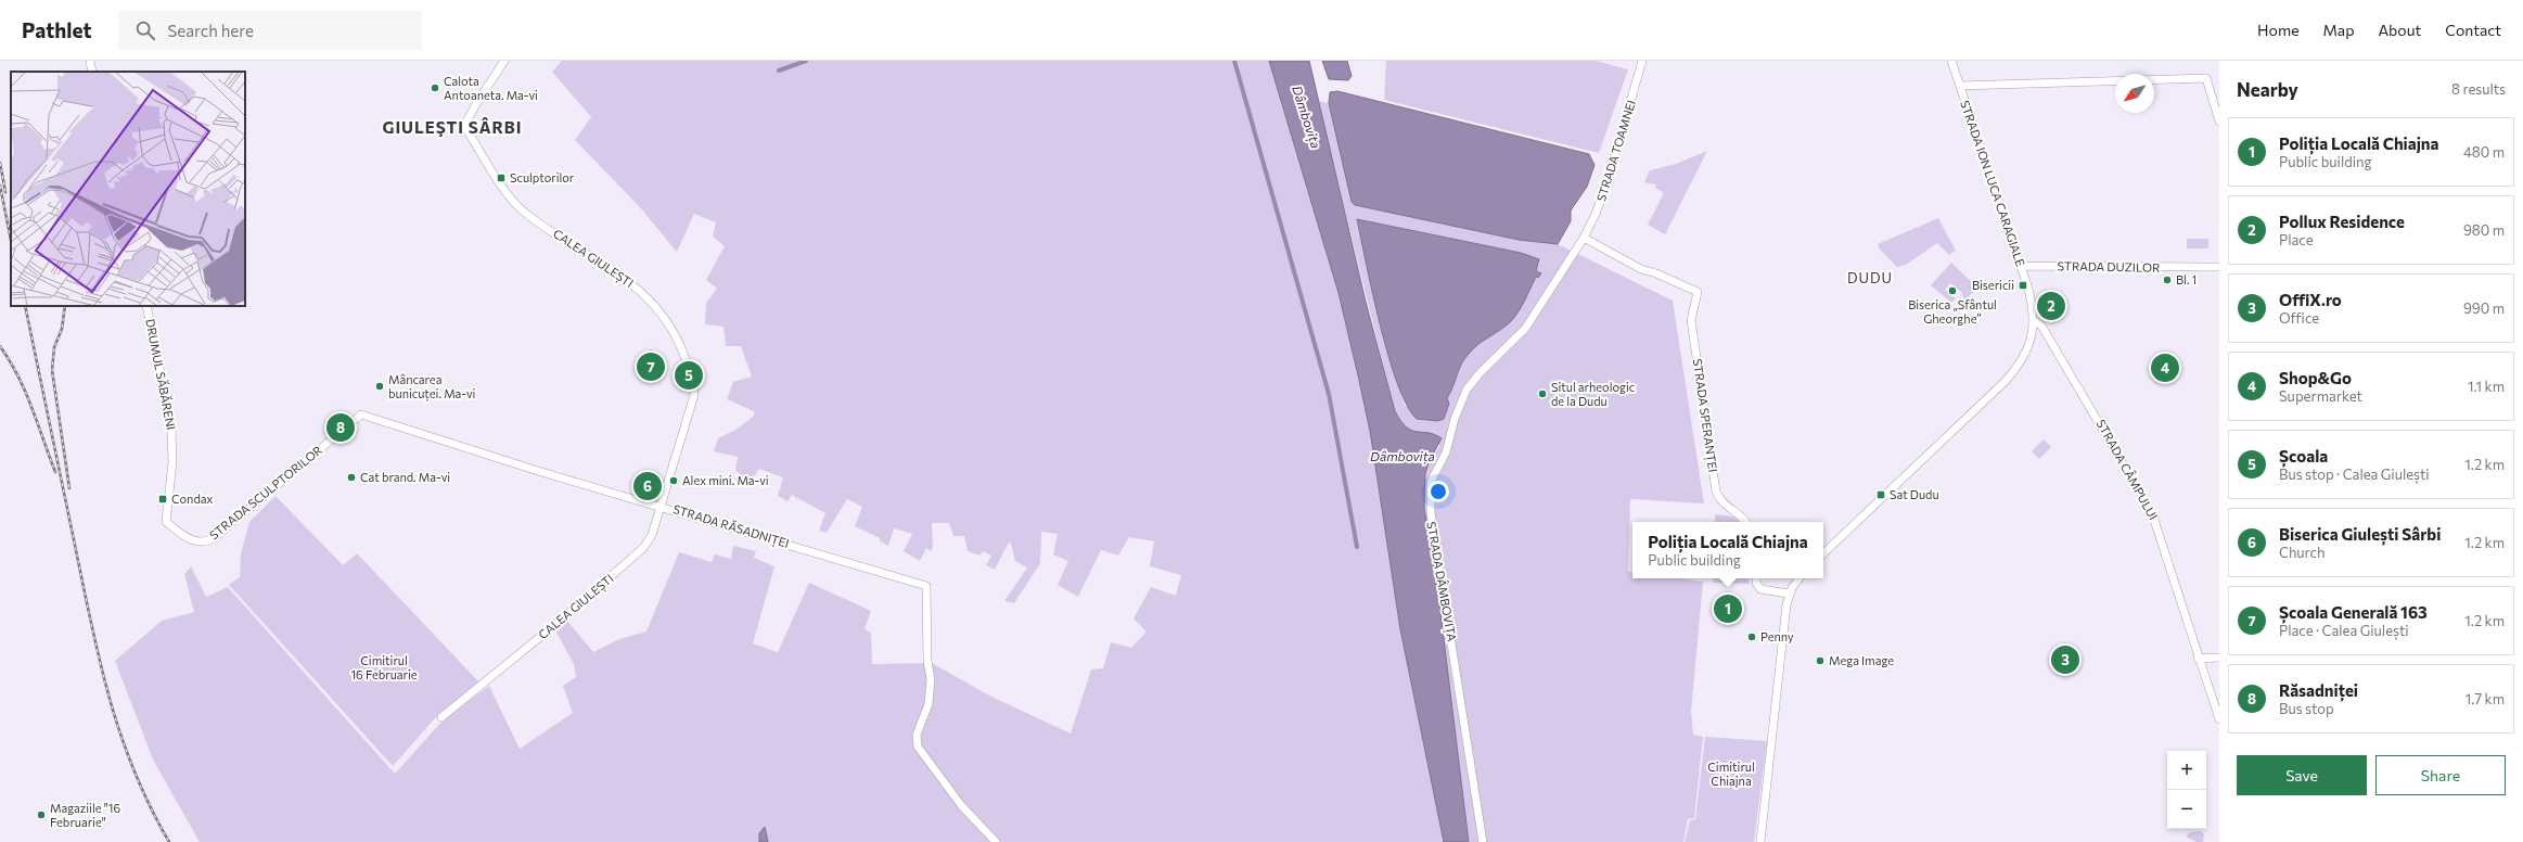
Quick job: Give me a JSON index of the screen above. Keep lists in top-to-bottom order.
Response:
{
  "streets": {
    "main road": [
      "STRADA TOAMNEI",
      "STRADA ION LUCA CARAGIALE",
      "CALEA GIULEȘTI",
      "STRADA DUZILOR",
      "DRUMUL SĂBĂRENI",
      "STRADA SPERANȚEI",
      "STRADA CÂMPULUI",
      "STRADA SCULPTORILOR",
      "STRADA RĂSADNIȚEI",
      "STRADA DÂMBOVIȚA"
    ]
  },
  "crossings": [
    ["STRADA TOAMNEI", "STRADA SPERANȚEI"],
    ["STRADA TOAMNEI", "STRADA DÂMBOVIȚA"],
    ["STRADA ION LUCA CARAGIALE", "STRADA DUZILOR"],
    ["STRADA ION LUCA CARAGIALE", "STRADA CÂMPULUI"],
    ["CALEA GIULEȘTI", "STRADA RĂSADNIȚEI"],
    ["DRUMUL SĂBĂRENI", "STRADA SCULPTORILOR"],
    ["STRADA SPERANȚEI", "STRADA DÂMBOVIȚA"],
    ["STRADA SCULPTORILOR", "STRADA RĂSADNIȚEI"]
  ],
  "districts": ["GIULEŞTI SÂRBI", "DUDU"],
  "water": ["Dâmbovița"],
  "parks": ["Cimitirul 16 Februarie", "Cimitirul Chiajna"],
  "places": {
    "other": [
      "Calota Antoaneta. Ma-vi",
      "Bl. 1",
      "Biserica „Sfântul Gheorghe”",
      "Mâncarea bunicuței. Ma-vi",
      "Situl arheologic de la Dudu",
      "Cat brand. Ma-vi",
      "Alex mini. Ma-vi",
      "Penny",
      "Mega Image",
      "Magaziile \"16 Februarie\""
    ],
    "transit": [
      "Sculptorilor",
      "Bisericii",
      "Sat Dudu",
      "Condax"
    ]
  },
  "north": "bottom left",
  "page": {
    "header": "Pathlet",
    "search": "Search here",
    "nav": [
      "Home",
      "Map",
      "About",
      "Contact"
    ],
    "heading": ["Nearby", "8 results"],
    "list": [
      {
        "mark": "1",
        "name": "Poliția Locală Chiajna",
        "note": "Public building",
        "value": "480 m"
      },
      {
        "mark": "2",
        "name": "Pollux Residence",
        "note": "Place",
        "value": "980 m"
      },
      {
        "mark": "3",
        "name": "OffiX.ro",
        "note": "Office",
        "value": "990 m"
      },
      {
        "mark": "4",
        "name": "Shop&Go",
        "note": "Supermarket",
        "value": "1.1 km"
      },
      {
        "mark": "5",
        "name": "Școala",
        "note": "Bus stop · Calea Giulești",
        "value": "1.2 km"
      },
      {
        "mark": "6",
        "name": "Biserica Giulești Sârbi",
        "note": "Church",
        "value": "1.2 km"
      },
      {
        "mark": "7",
        "name": "Școala Generală 163",
        "note": "Place · Calea Giulești",
        "value": "1.2 km"
      },
      {
        "mark": "8",
        "name": "Răsadniței",
        "note": "Bus stop",
        "value": "1.7 km"
      }
    ],
    "pins": [
      "2",
      "7",
      "4",
      "5",
      "8",
      "6",
      "1",
      "3"
    ],
    "popup": ["Poliția Locală Chiajna", "Public building"],
    "buttons": ["Save", "Share"],
    "map_buttons": ["+", "−"]
  }
}
